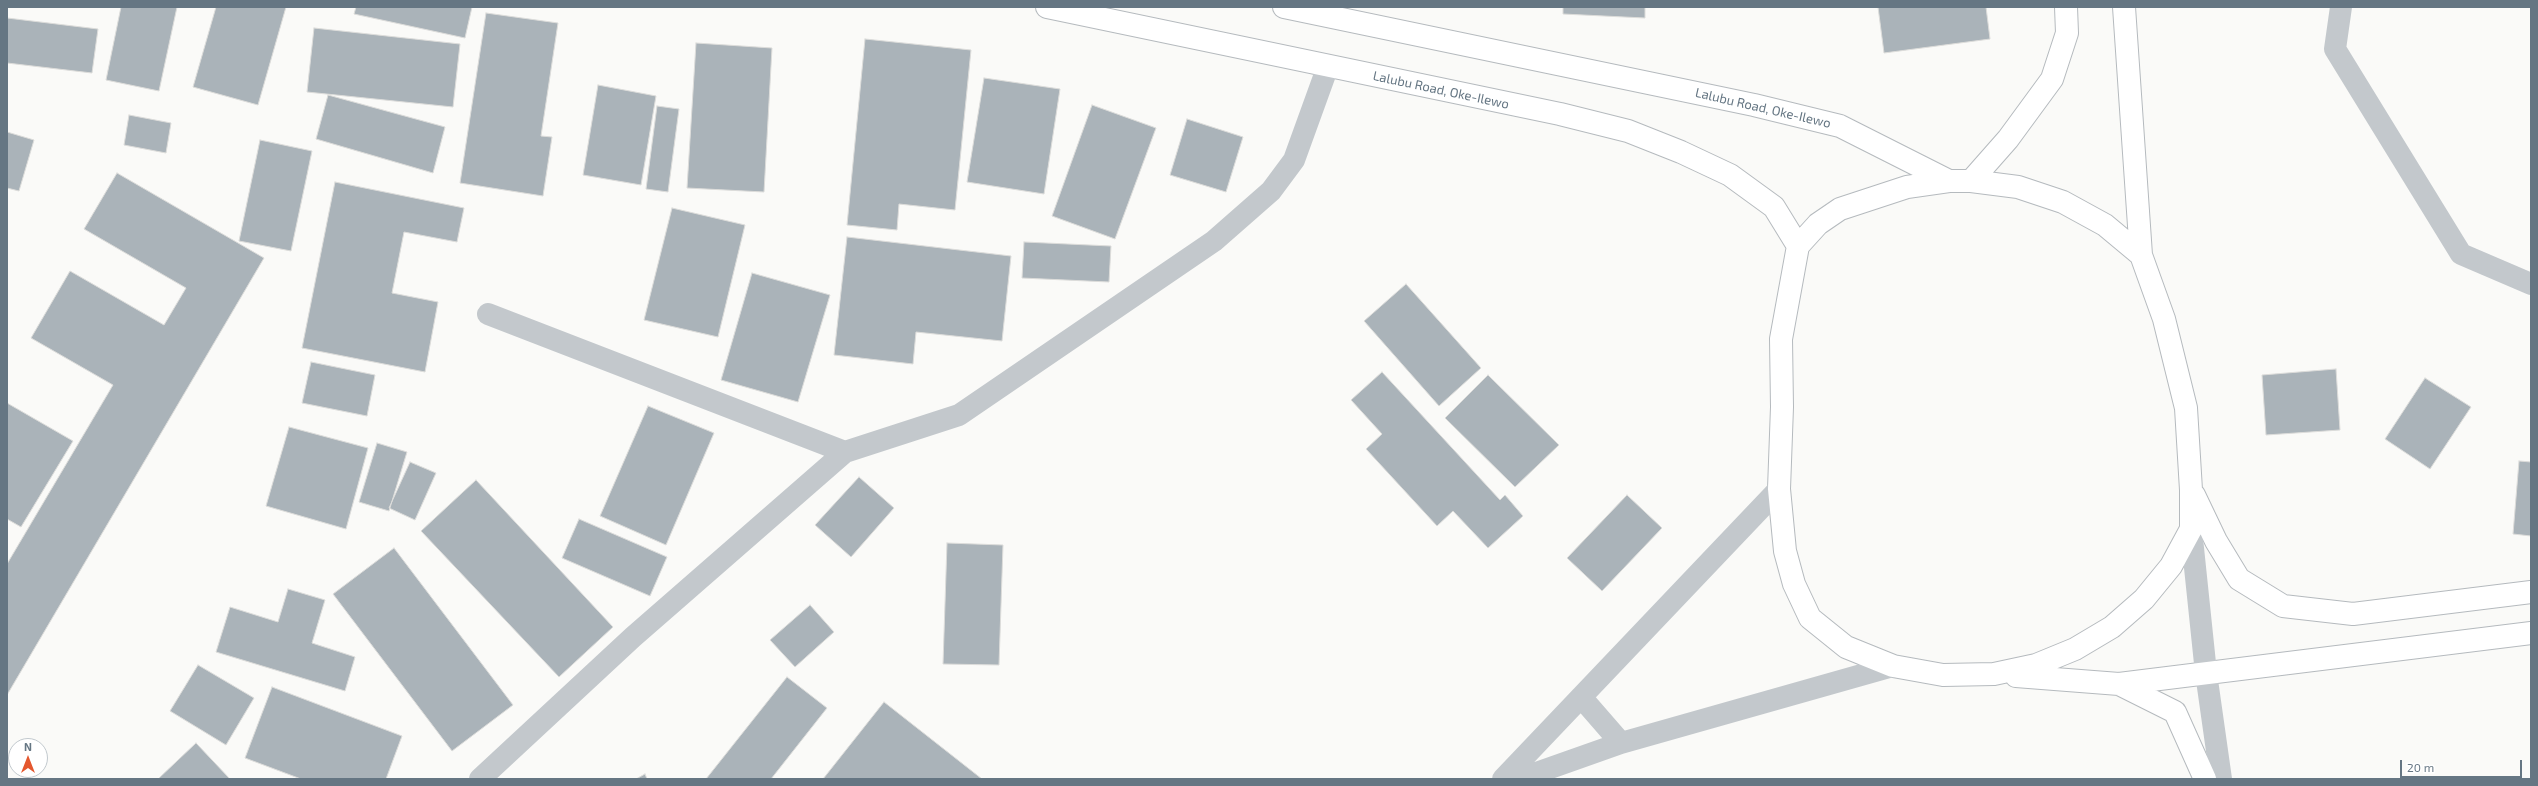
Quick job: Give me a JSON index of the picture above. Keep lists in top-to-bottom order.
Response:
{
  "streets": {
    "main road": ["Lalubu Road, Oke-Ilewo"]
  },
  "scale_bar": "20 m",
  "north": "top"
}
